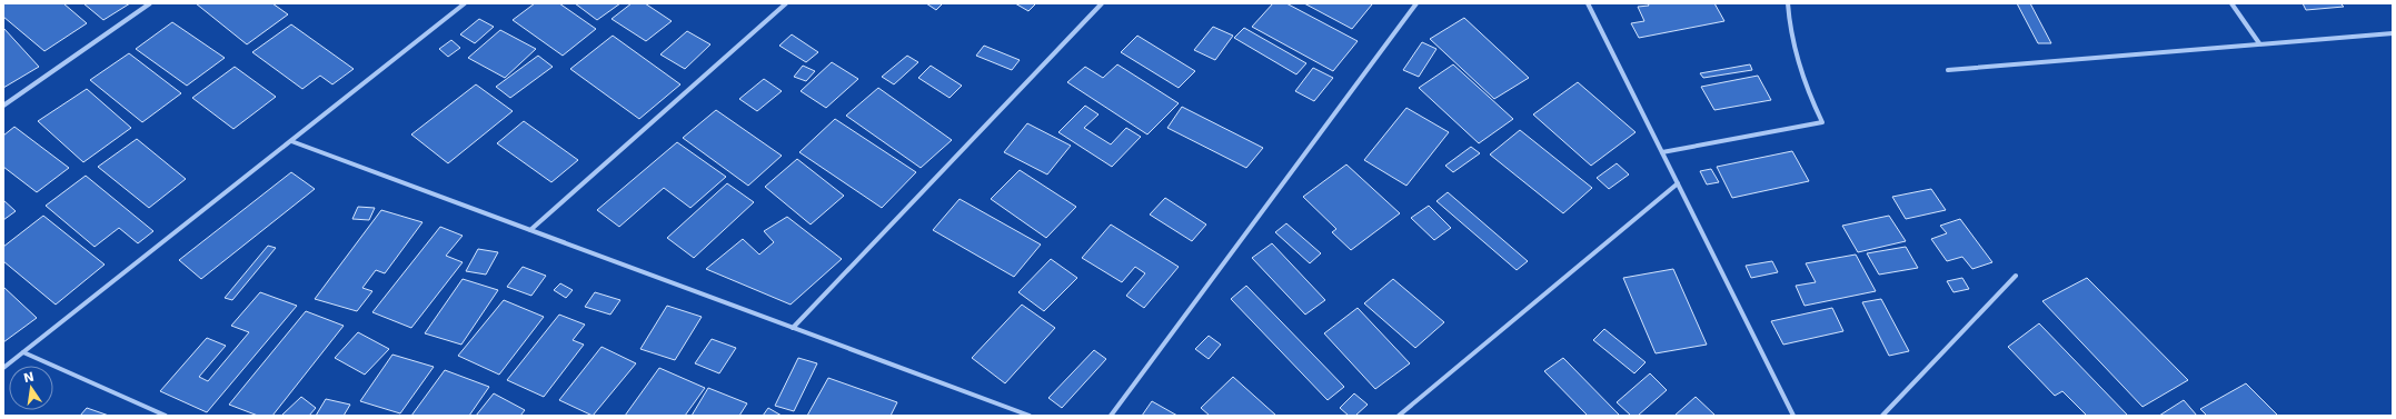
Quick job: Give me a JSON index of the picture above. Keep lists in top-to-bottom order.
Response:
{
  "north": "top"
}
